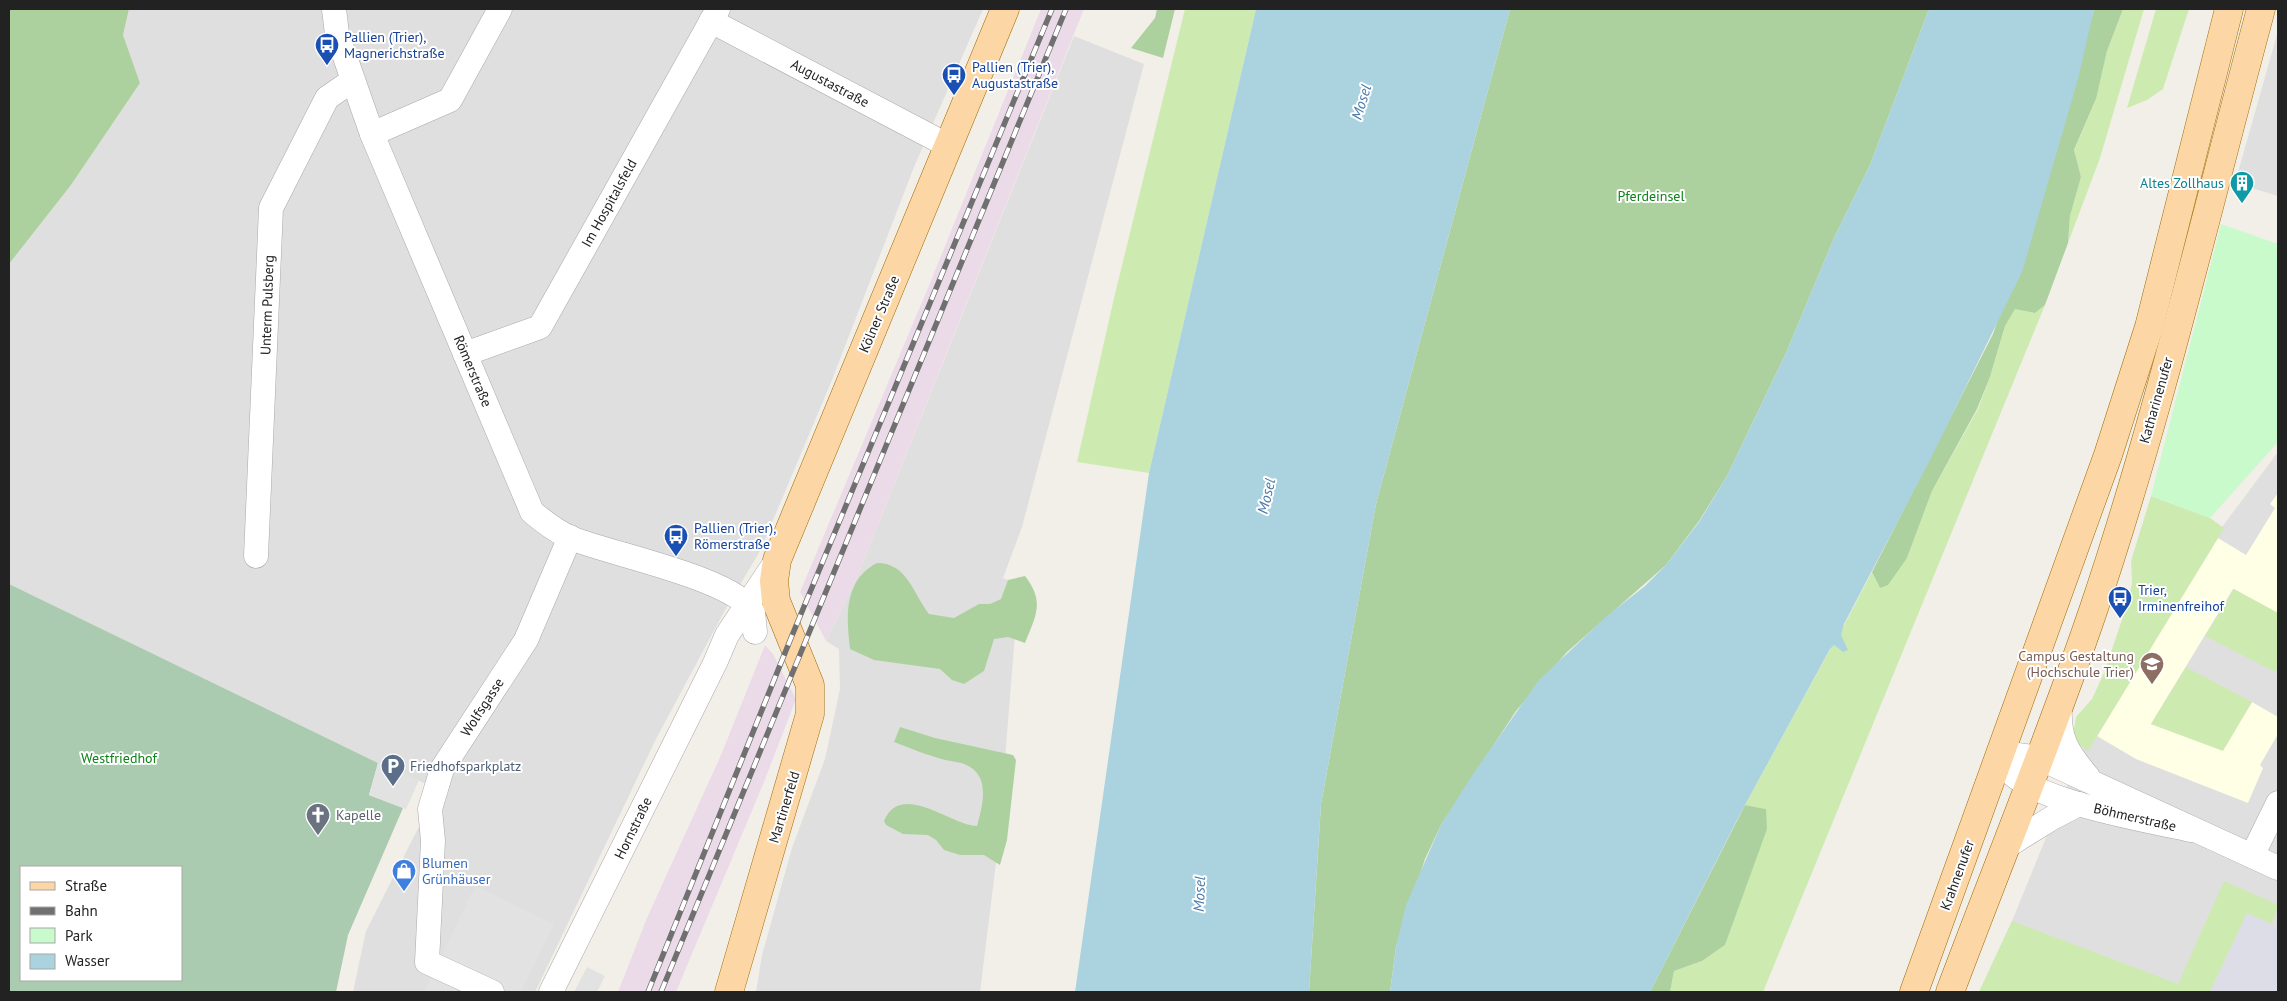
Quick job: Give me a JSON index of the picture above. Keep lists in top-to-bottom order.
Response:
{
  "streets": {
    "main road": [
      "Kölner Straße",
      "Katharinenufer",
      "Martinerfeld",
      "Krahnenufer"
    ],
    "street": [
      "Augustastraße",
      "Im Hospitalsfeld",
      "Unterm Pulsberg",
      "Römerstraße",
      "Wolfsgasse",
      "Böhmerstraße",
      "Hornstraße"
    ]
  },
  "crossings": [
    ["Augustastraße", "Im Hospitalsfeld"],
    ["Augustastraße", "Kölner Straße"],
    ["Im Hospitalsfeld", "Römerstraße"],
    ["Unterm Pulsberg", "Römerstraße"],
    ["Kölner Straße", "Martinerfeld"],
    ["Kölner Straße", "Hornstraße"],
    ["Römerstraße", "Wolfsgasse"],
    ["Römerstraße", "Hornstraße"],
    ["Katharinenufer", "Böhmerstraße"],
    ["Katharinenufer", "Krahnenufer"],
    ["Martinerfeld", "Hornstraße"],
    ["Böhmerstraße", "Krahnenufer"]
  ],
  "water": ["Mosel"],
  "parks": ["Pferdeinsel", "Westfriedhof"],
  "places": {
    "bus stop": [
      "Pallien (Trier), Magnerichstraße",
      "Pallien (Trier), Augustastraße",
      "Pallien (Trier), Römerstraße",
      "Trier, Irminenfreihof"
    ],
    "building": ["Altes Zollhaus"],
    "school or university": ["Campus Gestaltung (Hochschule Trier)"],
    "parking": ["Friedhofsparkplatz"],
    "church": ["Kapelle"],
    "shop": ["Blumen Grünhäuser"]
  },
  "legend": [
    "Straße",
    "Bahn",
    "Park",
    "Wasser"
  ]
}
